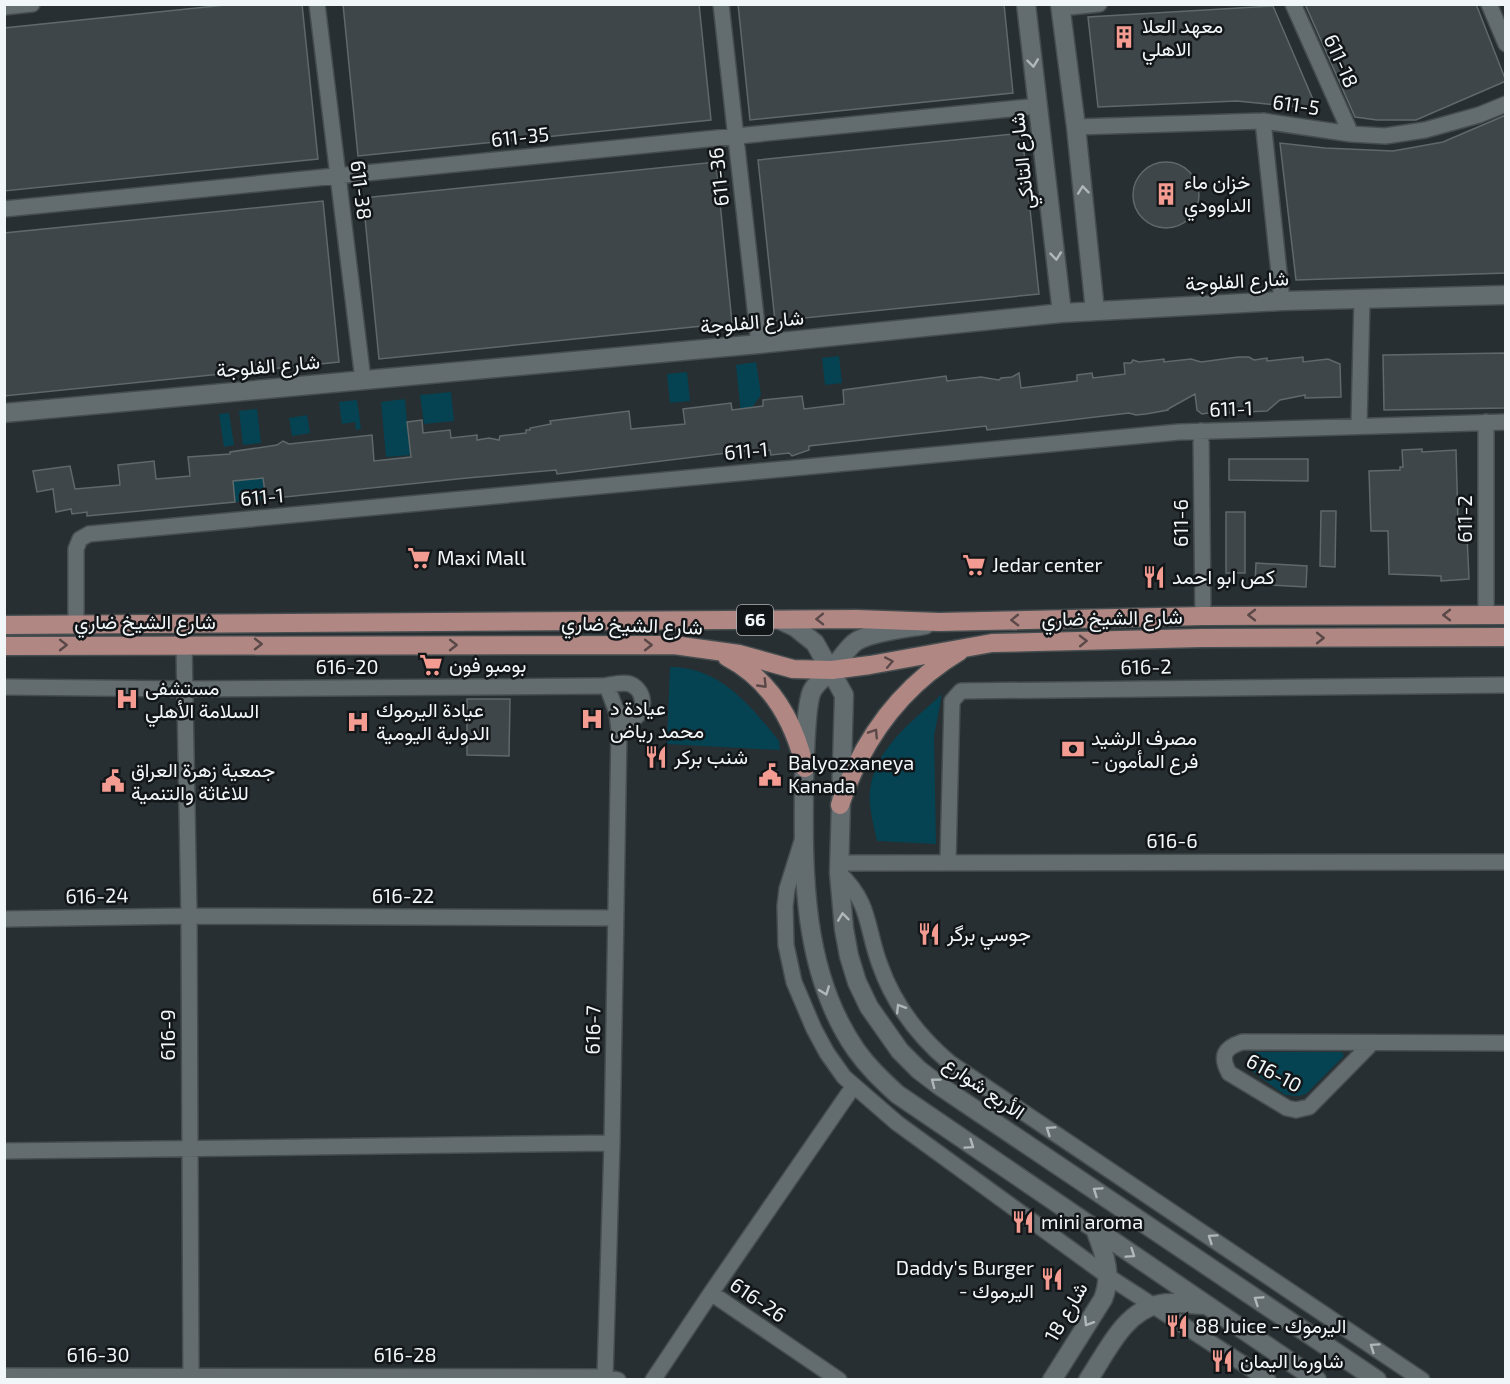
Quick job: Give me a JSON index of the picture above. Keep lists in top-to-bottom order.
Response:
{
  "streets": {
    "main road": ["شارع الشيخ ضاري", "66"],
    "street": [
      "611-18",
      "611-5",
      "611-35",
      "شارع التانكي",
      "611-36",
      "611-38",
      "شارع الفلوجة",
      "611-1",
      "611-2",
      "611-6",
      "616-20",
      "616-2",
      "616-6",
      "616-24",
      "616-22",
      "616-7",
      "616-9",
      "616-10",
      "الأربع شوارع",
      "616-26",
      "شارع 18",
      "616-30",
      "616-28"
    ]
  },
  "crossings": [
    ["611-18", "611-5"],
    ["611-35", "شارع التانكي"],
    ["611-35", "611-36"],
    ["611-35", "611-38"],
    ["شارع التانكي", "شارع الفلوجة"],
    ["611-36", "شارع الفلوجة"],
    ["611-38", "شارع الفلوجة"],
    ["611-1", "611-2"],
    ["611-1", "611-6"],
    ["611-1", "شارع الشيخ ضاري"],
    ["611-2", "شارع الشيخ ضاري"],
    ["611-6", "شارع الشيخ ضاري"],
    ["شارع الشيخ ضاري", "616-9"],
    ["شارع الشيخ ضاري", "الأربع شوارع"],
    ["616-20", "616-7"],
    ["616-20", "616-9"],
    ["616-2", "616-6"],
    ["616-6", "الأربع شوارع"],
    ["616-24", "616-22"],
    ["616-24", "616-9"],
    ["616-22", "616-7"],
    ["616-22", "616-9"],
    ["616-7", "616-28"],
    ["616-9", "616-30"],
    ["616-9", "616-28"],
    ["616-30", "616-28"]
  ],
  "places": {
    "building": ["معهد العلا الاهلي", "خزان ماء الداوودي"],
    "supermarket": ["Maxi Mall", "Jedar center", "بومبو فون"],
    "restaurant": [
      "كص ابو احمد",
      "شنب بركر",
      "جوسي برگر",
      "mini aroma",
      "Daddy's Burger - اليرموك",
      "88 Juice - اليرموك",
      "شاورما اليمان"
    ],
    "hospital": ["مستشفى السلامة الأهلي", "عيادة د محمد رياض", "عيادة اليرموك الدولية اليومية"],
    "bank": ["مصرف الرشيد - فرع المأمون"],
    "public building": ["Balyozxaneya Kanada", "جمعية زهرة العراق للاغاثة والتنمية"]
  }
}
